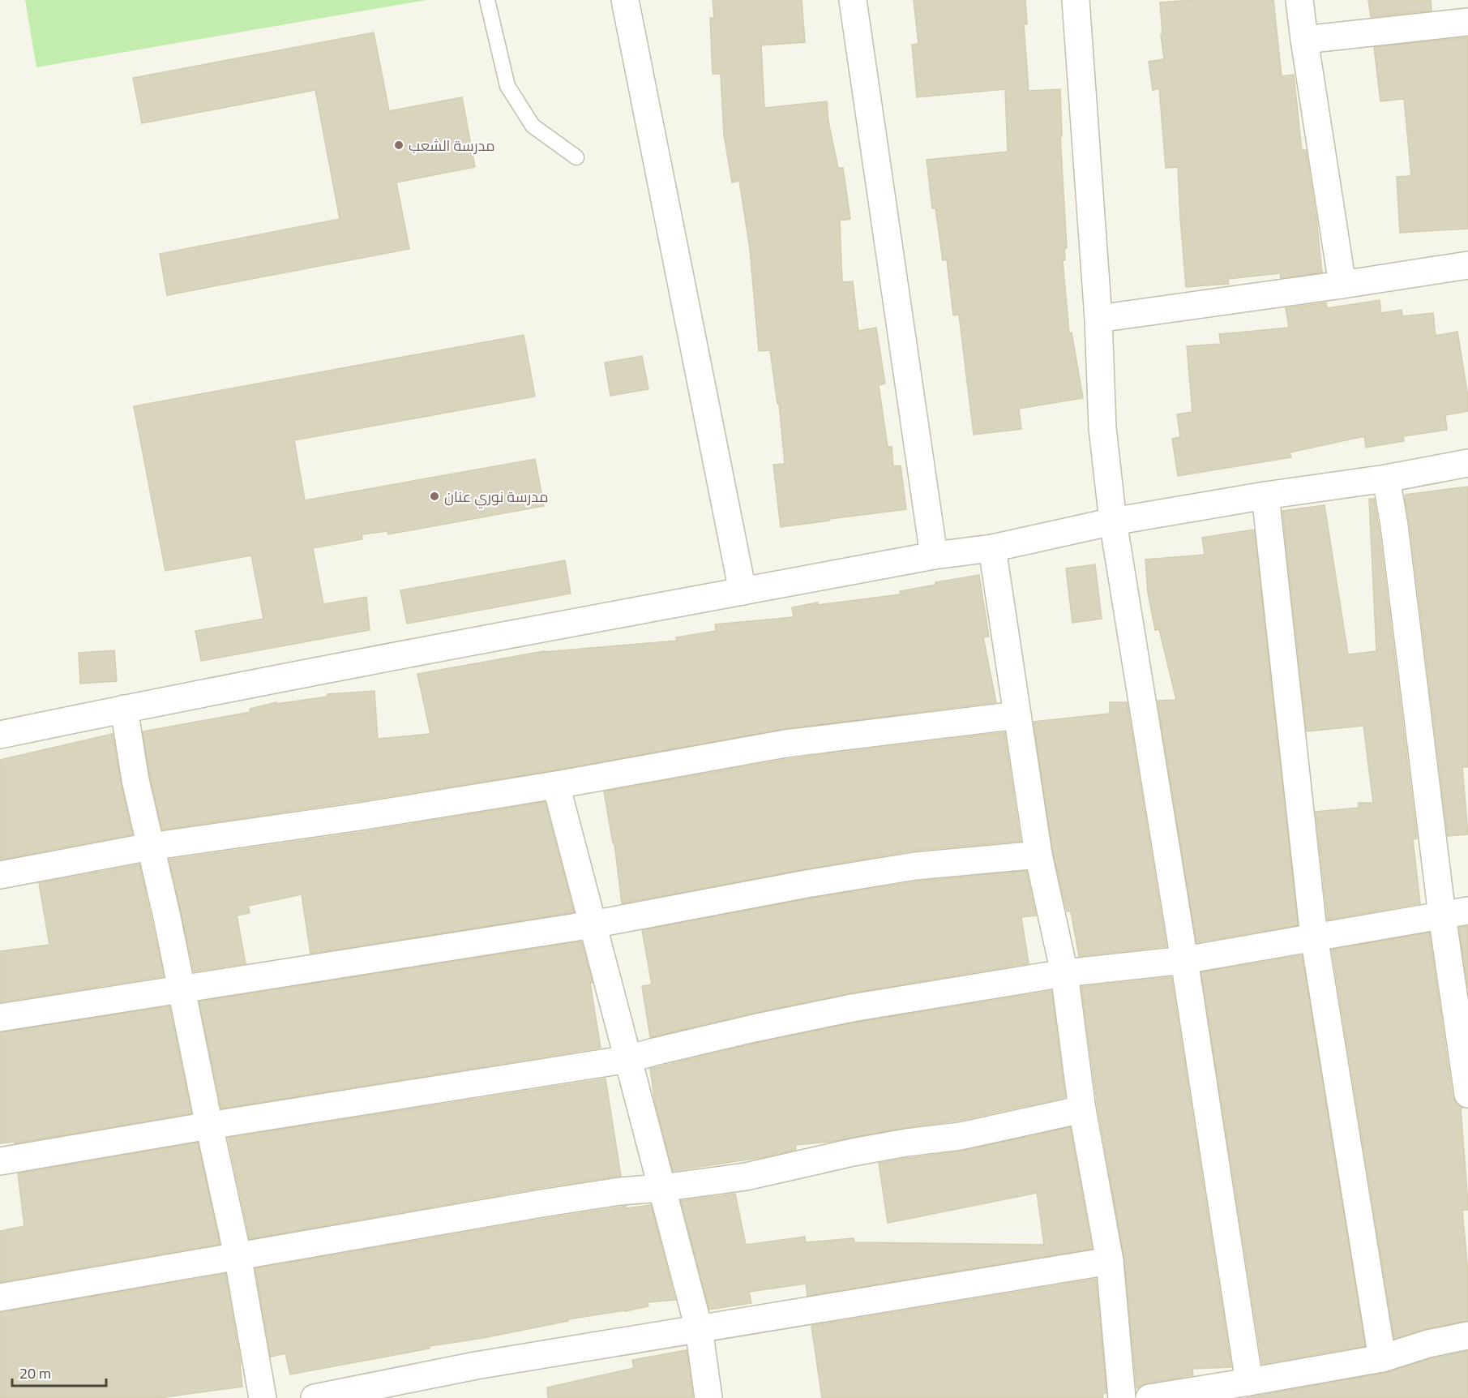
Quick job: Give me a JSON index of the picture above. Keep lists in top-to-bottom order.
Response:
{
  "places": ["مدرسة الشعب", "مدرسة نوري عنان"],
  "scale_bar": "20 m"
}
